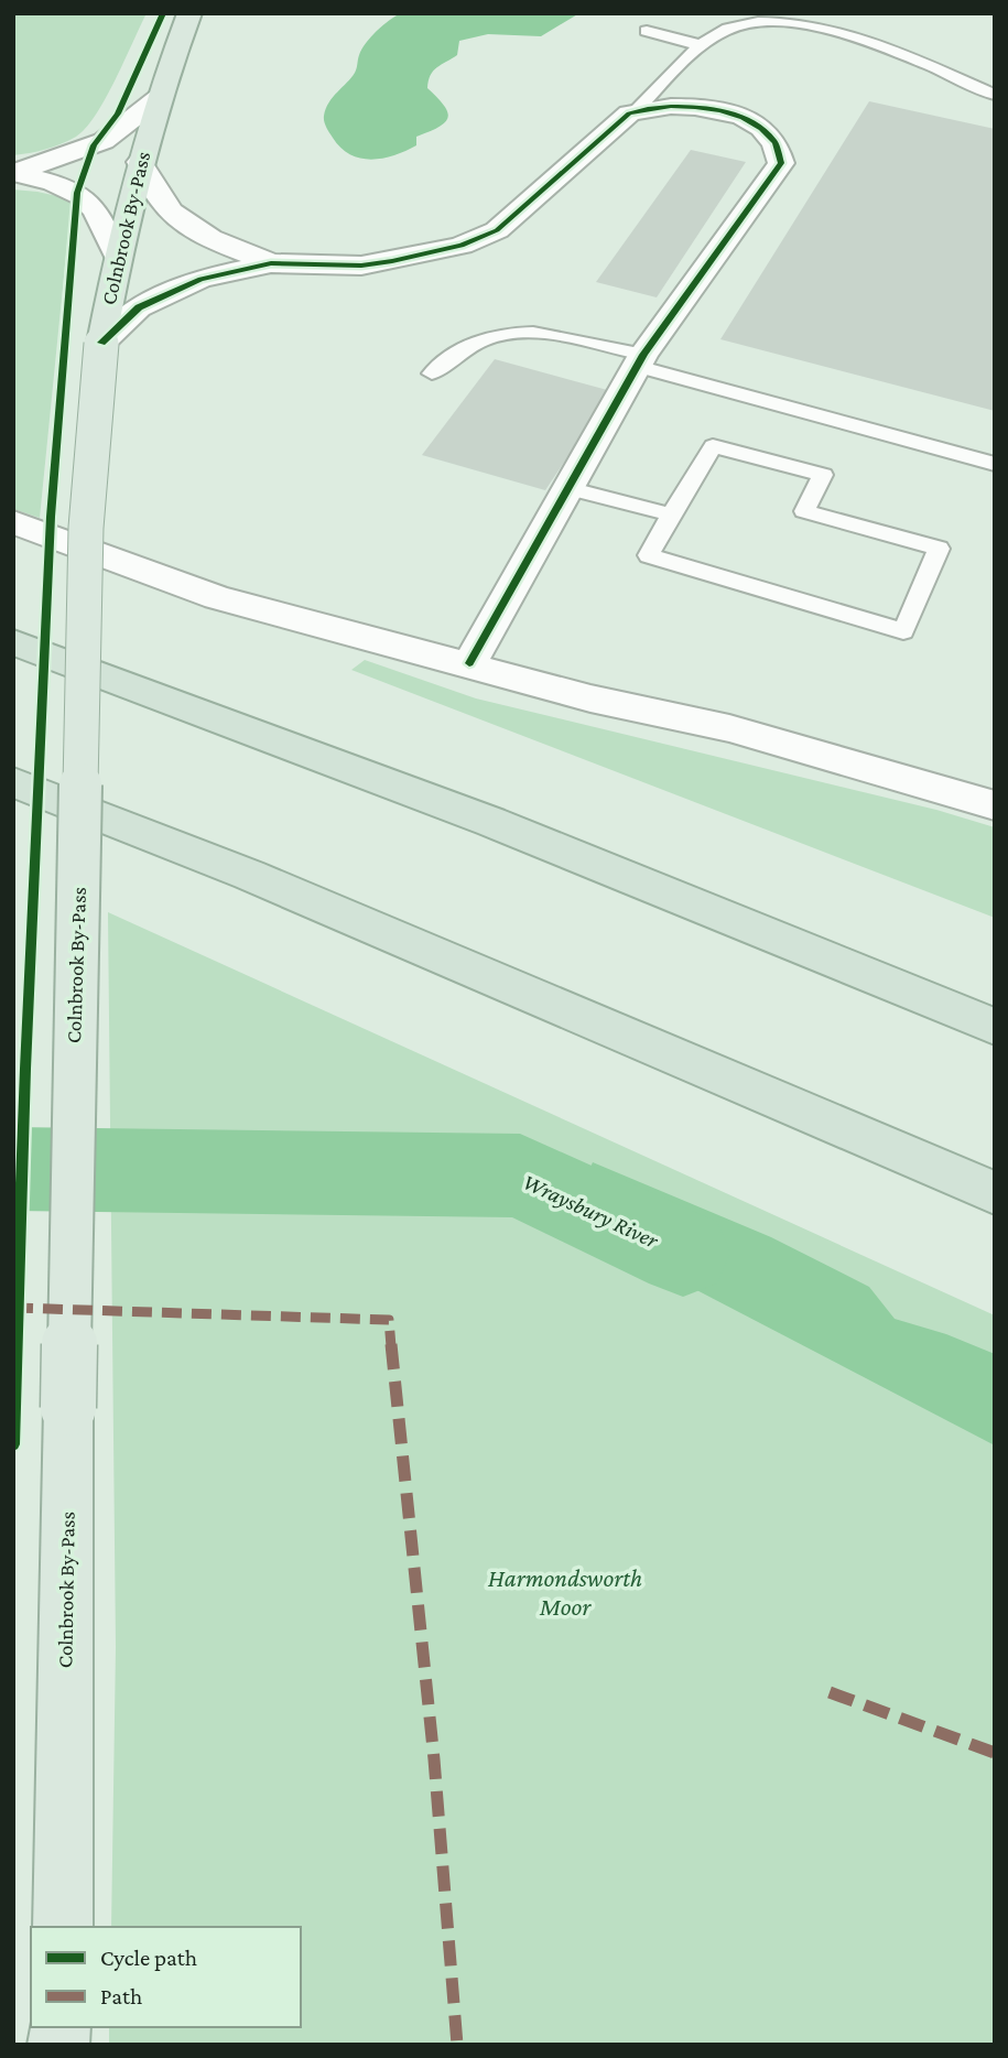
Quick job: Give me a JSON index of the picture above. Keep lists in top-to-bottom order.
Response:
{
  "streets": {
    "highway": ["Colnbrook By-Pass"]
  },
  "water": ["Wraysbury River"],
  "parks": ["Harmondsworth Moor"],
  "legend": ["Cycle path", "Path"]
}
